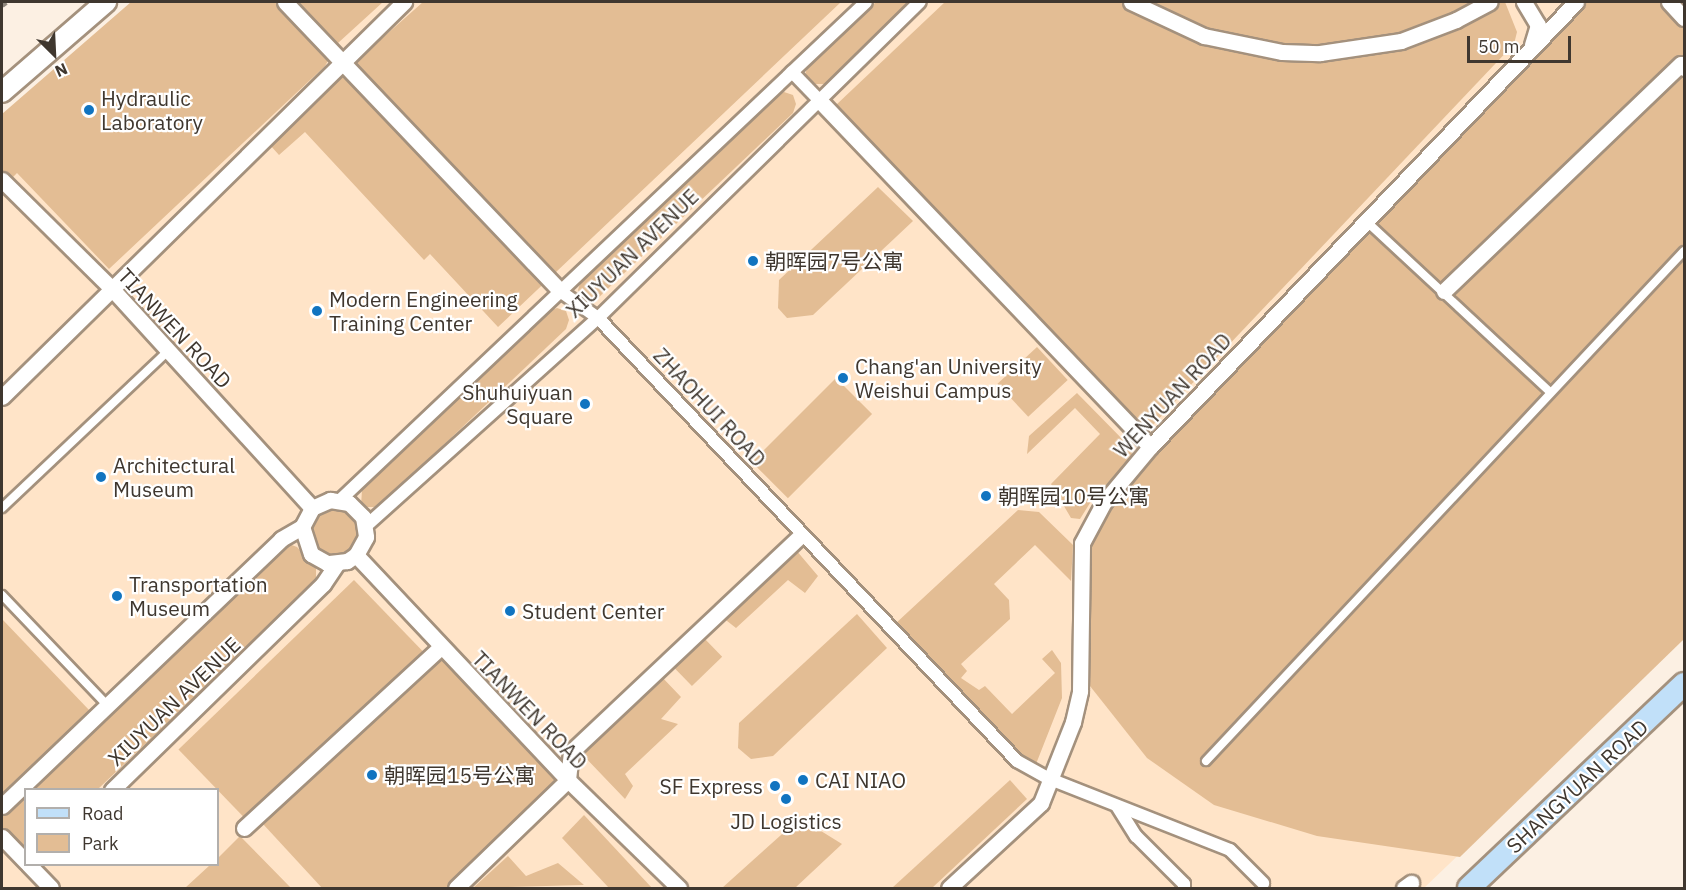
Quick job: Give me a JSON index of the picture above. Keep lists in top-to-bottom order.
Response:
{
  "streets": {
    "main road": ["SHANGYUAN ROAD"],
    "street": [
      "XIUYUAN AVENUE",
      "TIANWEN ROAD",
      "WENYUAN ROAD",
      "ZHAOHUI ROAD"
    ]
  },
  "crossings": [
    ["XIUYUAN AVENUE", "TIANWEN ROAD"],
    ["XIUYUAN AVENUE", "ZHAOHUI ROAD"],
    ["WENYUAN ROAD", "ZHAOHUI ROAD"]
  ],
  "places": [
    "Hydraulic Laboratory",
    "朝晖园7号公寓",
    "Modern Engineering Training Center",
    "Chang'an University Weishui Campus",
    "Shuhuiyuan Square",
    "Architectural Museum",
    "朝晖园10号公寓",
    "Transportation Museum",
    "Student Center",
    "朝晖园15号公寓",
    "CAI NIAO",
    "SF Express",
    "JD Logistics"
  ],
  "legend": ["Road", "Park"],
  "scale_bar": "50 m",
  "north": "bottom right"
}
